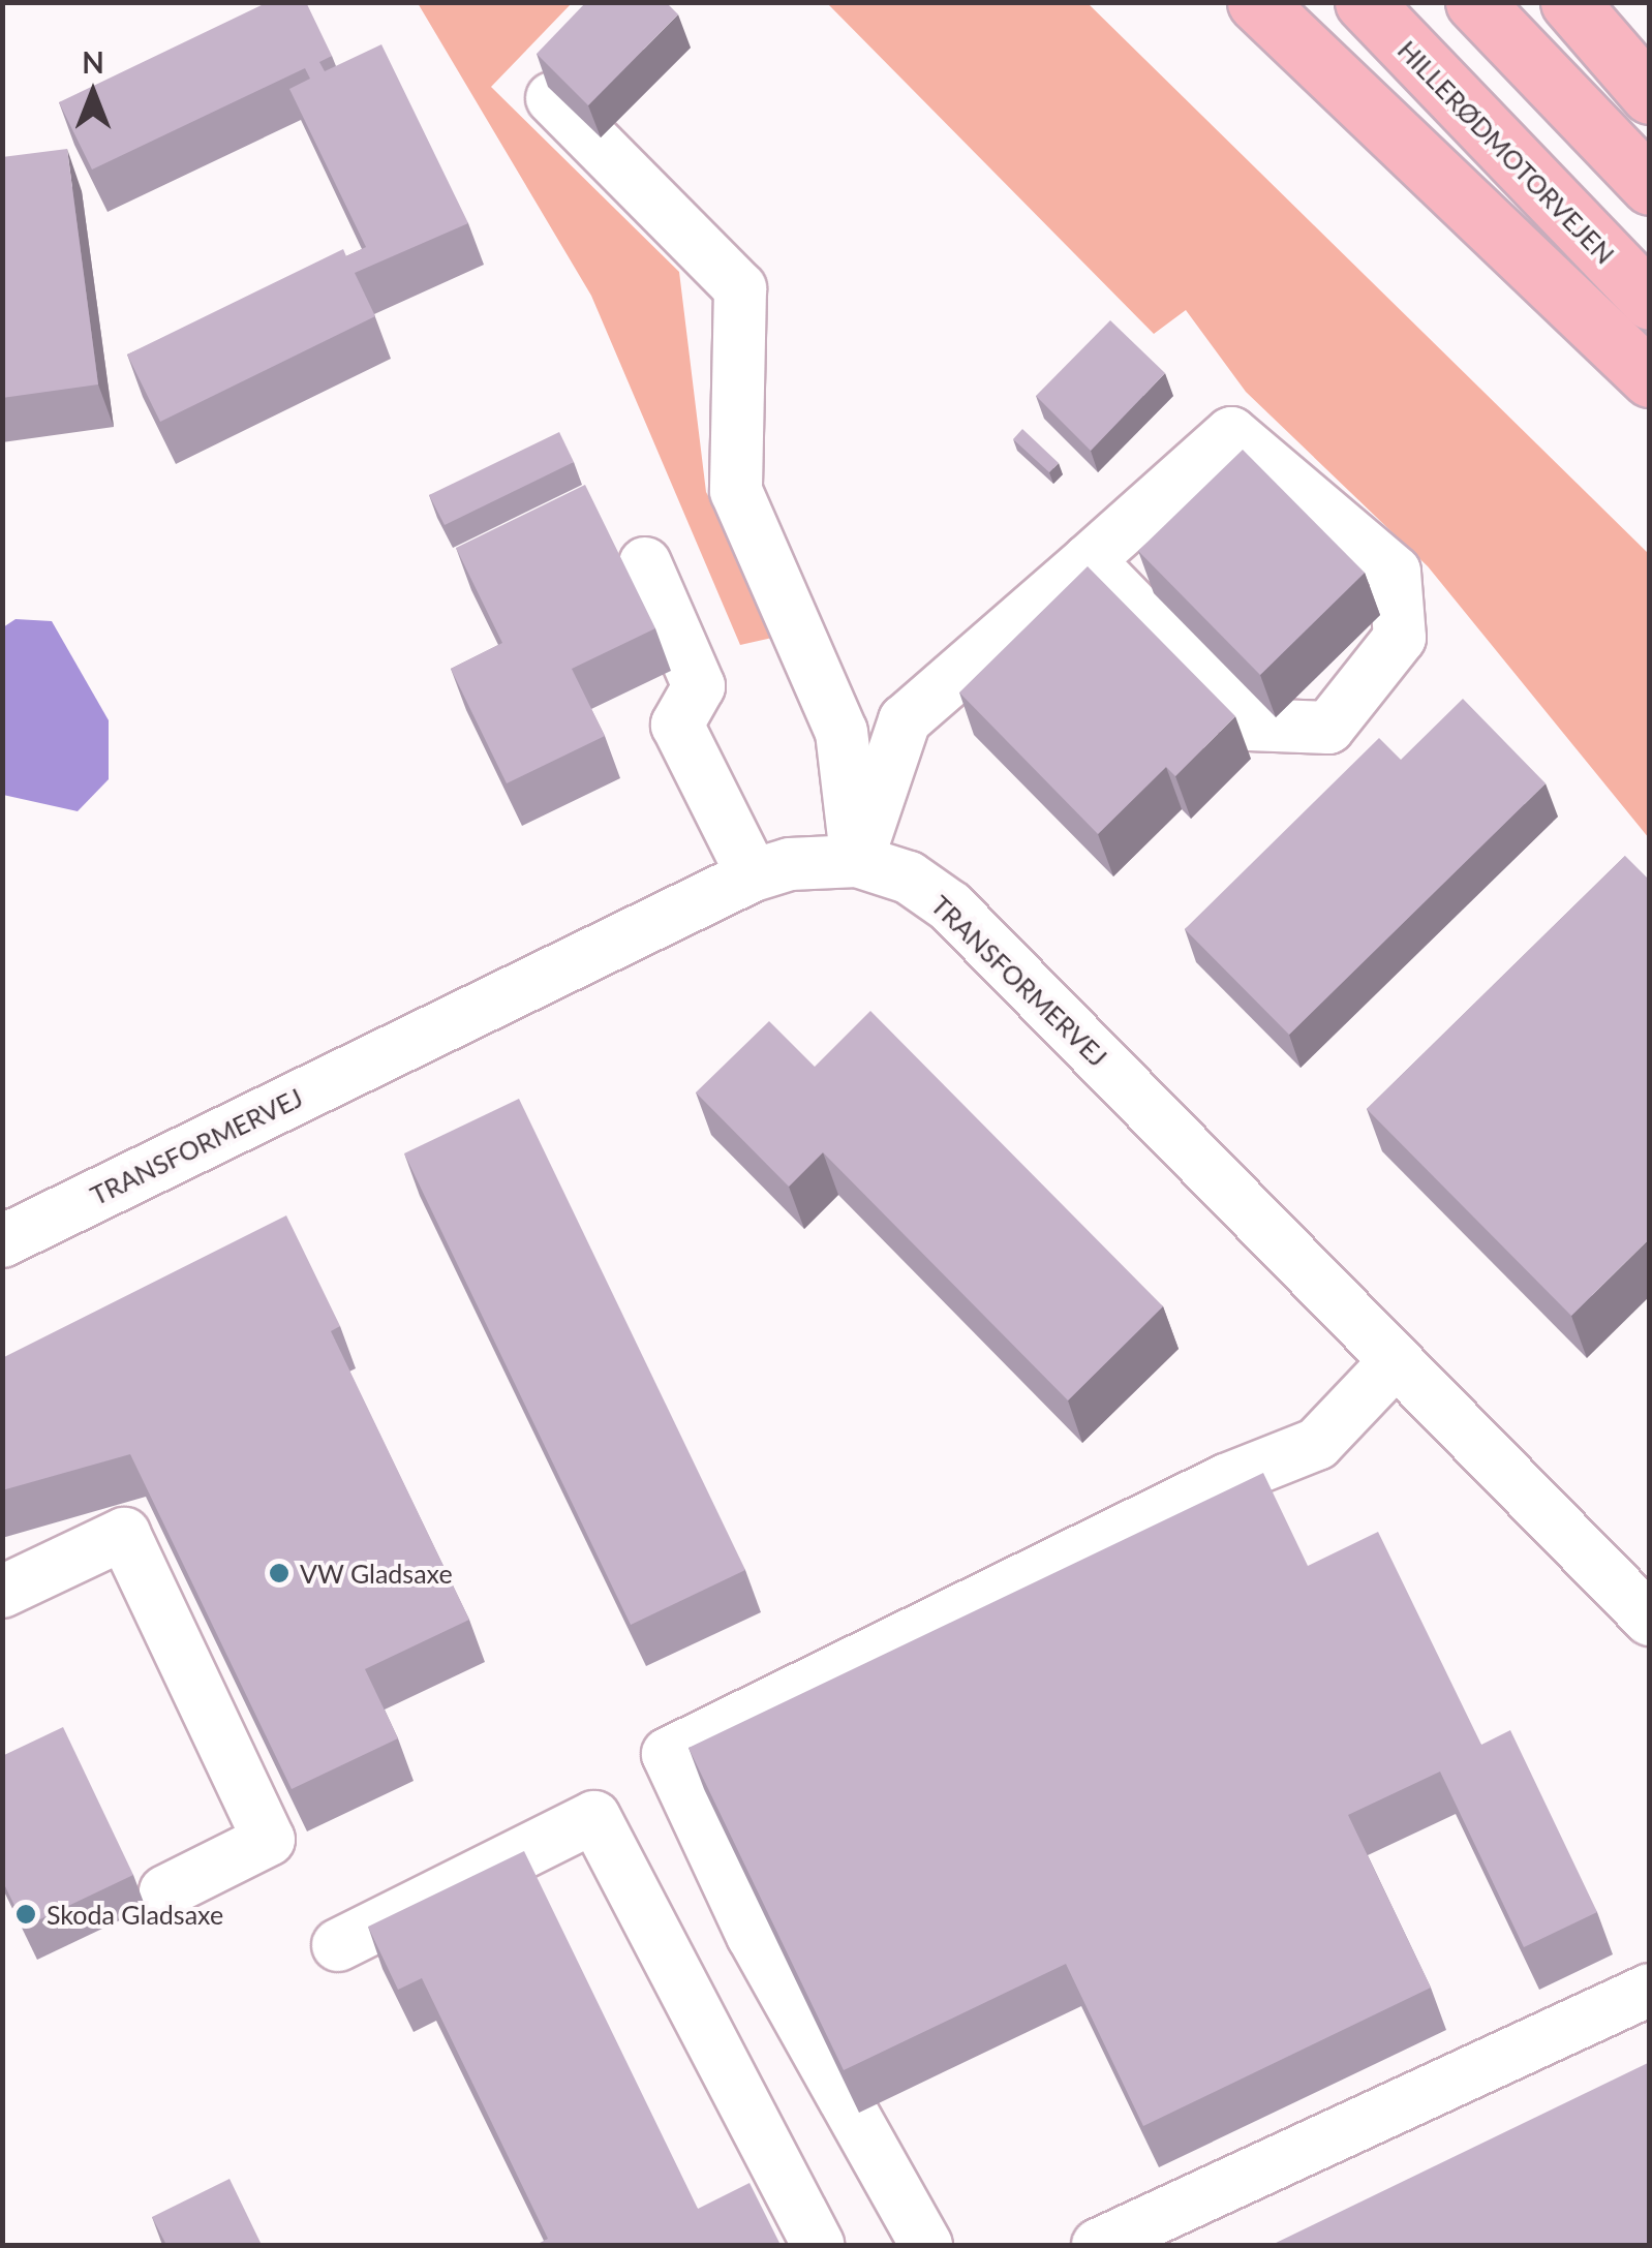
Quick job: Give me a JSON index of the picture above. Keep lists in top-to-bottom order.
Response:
{
  "streets": {
    "highway": ["HILLERØDMOTORVEJEN"],
    "street": ["TRANSFORMERVEJ"]
  },
  "places": ["VW Gladsaxe", "Skoda Gladsaxe"],
  "north": "top"
}
